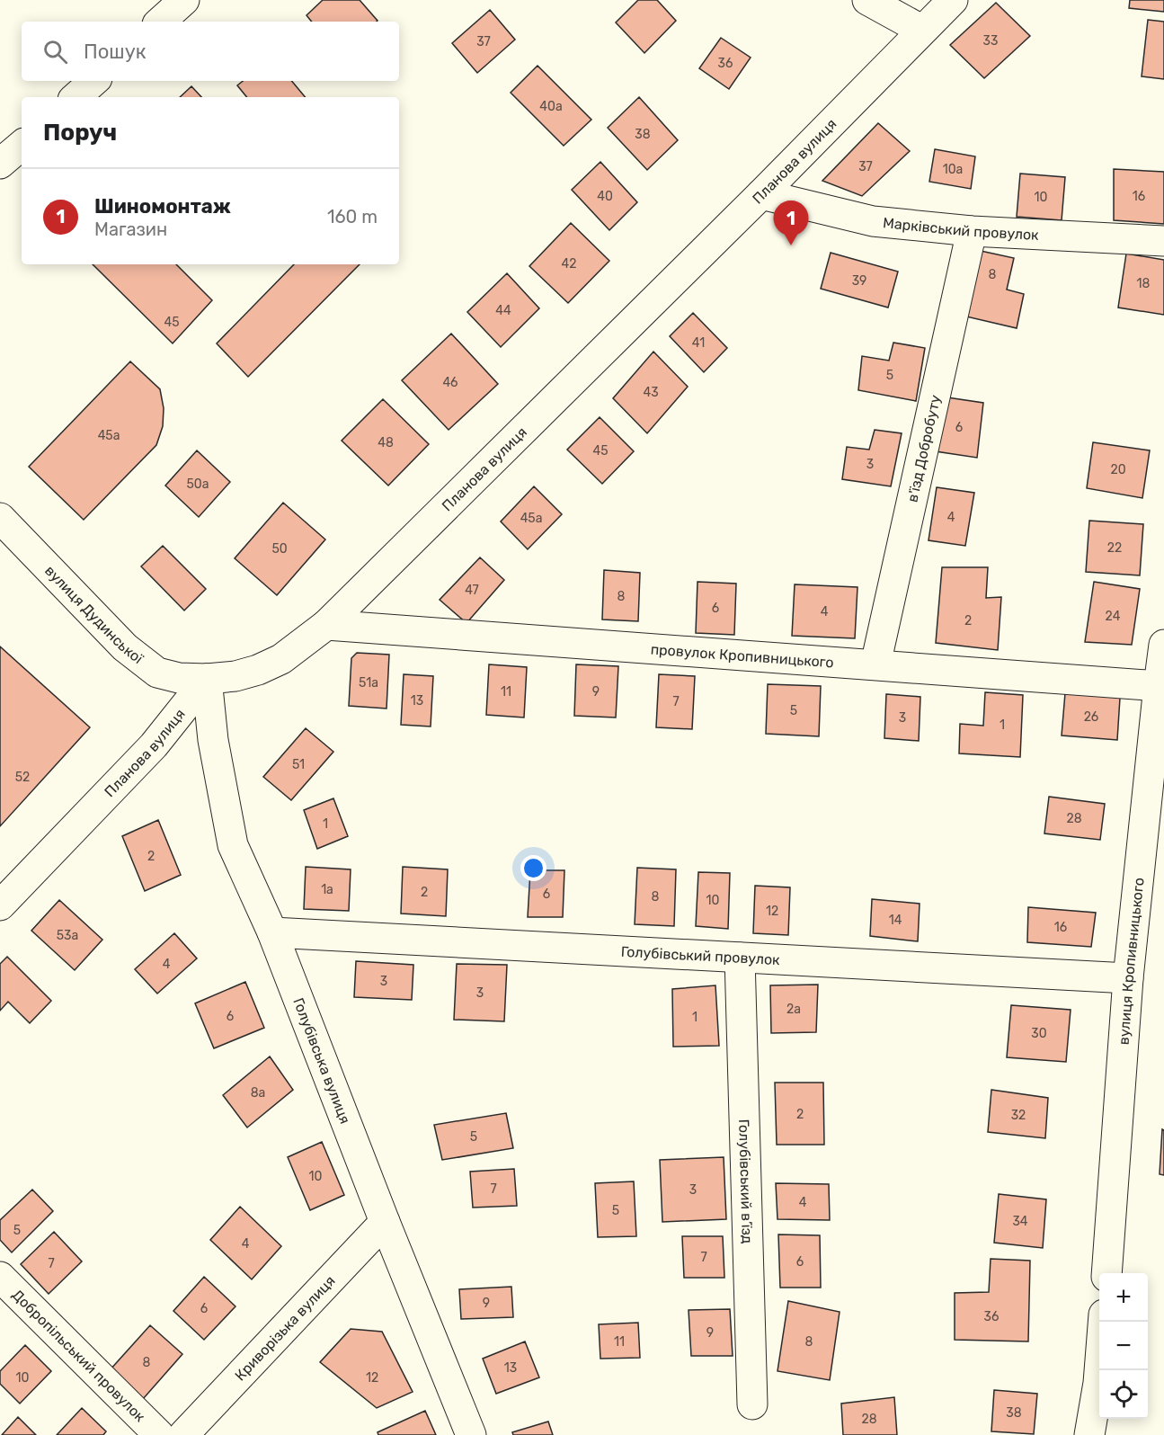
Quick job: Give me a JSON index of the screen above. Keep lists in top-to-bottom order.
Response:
{
  "streets": {
    "street": [
      "Планова вулиця",
      "Марківський провулок",
      "в'їзд Добробуту",
      "вулиця Дудинської",
      "провулок Кропивницького",
      "Голубівський провулок",
      "вулиця Кропивницького",
      "Голубівська вулиця",
      "Голубівський в’їзд",
      "Криворізька вулиця",
      "Добропільський провулок"
    ]
  },
  "crossings": [
    ["Планова вулиця", "Марківський провулок"],
    ["Планова вулиця", "вулиця Дудинської"],
    ["Планова вулиця", "провулок Кропивницького"],
    ["Планова вулиця", "Голубівська вулиця"],
    ["Марківський провулок", "в'їзд Добробуту"],
    ["в'їзд Добробуту", "провулок Кропивницького"],
    ["вулиця Дудинської", "Голубівська вулиця"],
    ["провулок Кропивницького", "вулиця Кропивницького"],
    ["Голубівський провулок", "вулиця Кропивницького"],
    ["Голубівський провулок", "Голубівська вулиця"],
    ["Голубівський провулок", "Голубівський в’їзд"],
    ["Голубівська вулиця", "Криворізька вулиця"]
  ],
  "house_numbers": [
    "33",
    "37",
    "36",
    "40а",
    "38",
    "37",
    "10а",
    "40",
    "16",
    "10",
    "42",
    "8",
    "39",
    "18",
    "44",
    "45",
    "41",
    "5",
    "46",
    "43",
    "6",
    "45а",
    "48",
    "45",
    "3",
    "20",
    "50а",
    "4",
    "45а",
    "22",
    "50",
    "47",
    "8",
    "6",
    "4",
    "24",
    "2",
    "51а",
    "11",
    "9",
    "13",
    "7",
    "5",
    "26",
    "3",
    "1",
    "51",
    "52",
    "28",
    "1",
    "2",
    "1а",
    "2",
    "6",
    "8",
    "10",
    "12",
    "14",
    "16",
    "53а",
    "4",
    "3",
    "3",
    "2а",
    "6",
    "1",
    "30",
    "8а",
    "2",
    "32",
    "5",
    "10",
    "7",
    "3",
    "4",
    "5",
    "34",
    "5",
    "4",
    "7",
    "6",
    "7",
    "9",
    "6",
    "36",
    "9",
    "11",
    "8",
    "8",
    "13",
    "10",
    "12",
    "38",
    "28"
  ],
  "page": {
    "search": "Пошук",
    "heading": "Поруч",
    "list": [
      {
        "mark": "1",
        "name": "Шиномонтаж",
        "note": "Магазин",
        "value": "160 m"
      }
    ],
    "pins": "1",
    "map_buttons": ["+", "−"]
  }
}
